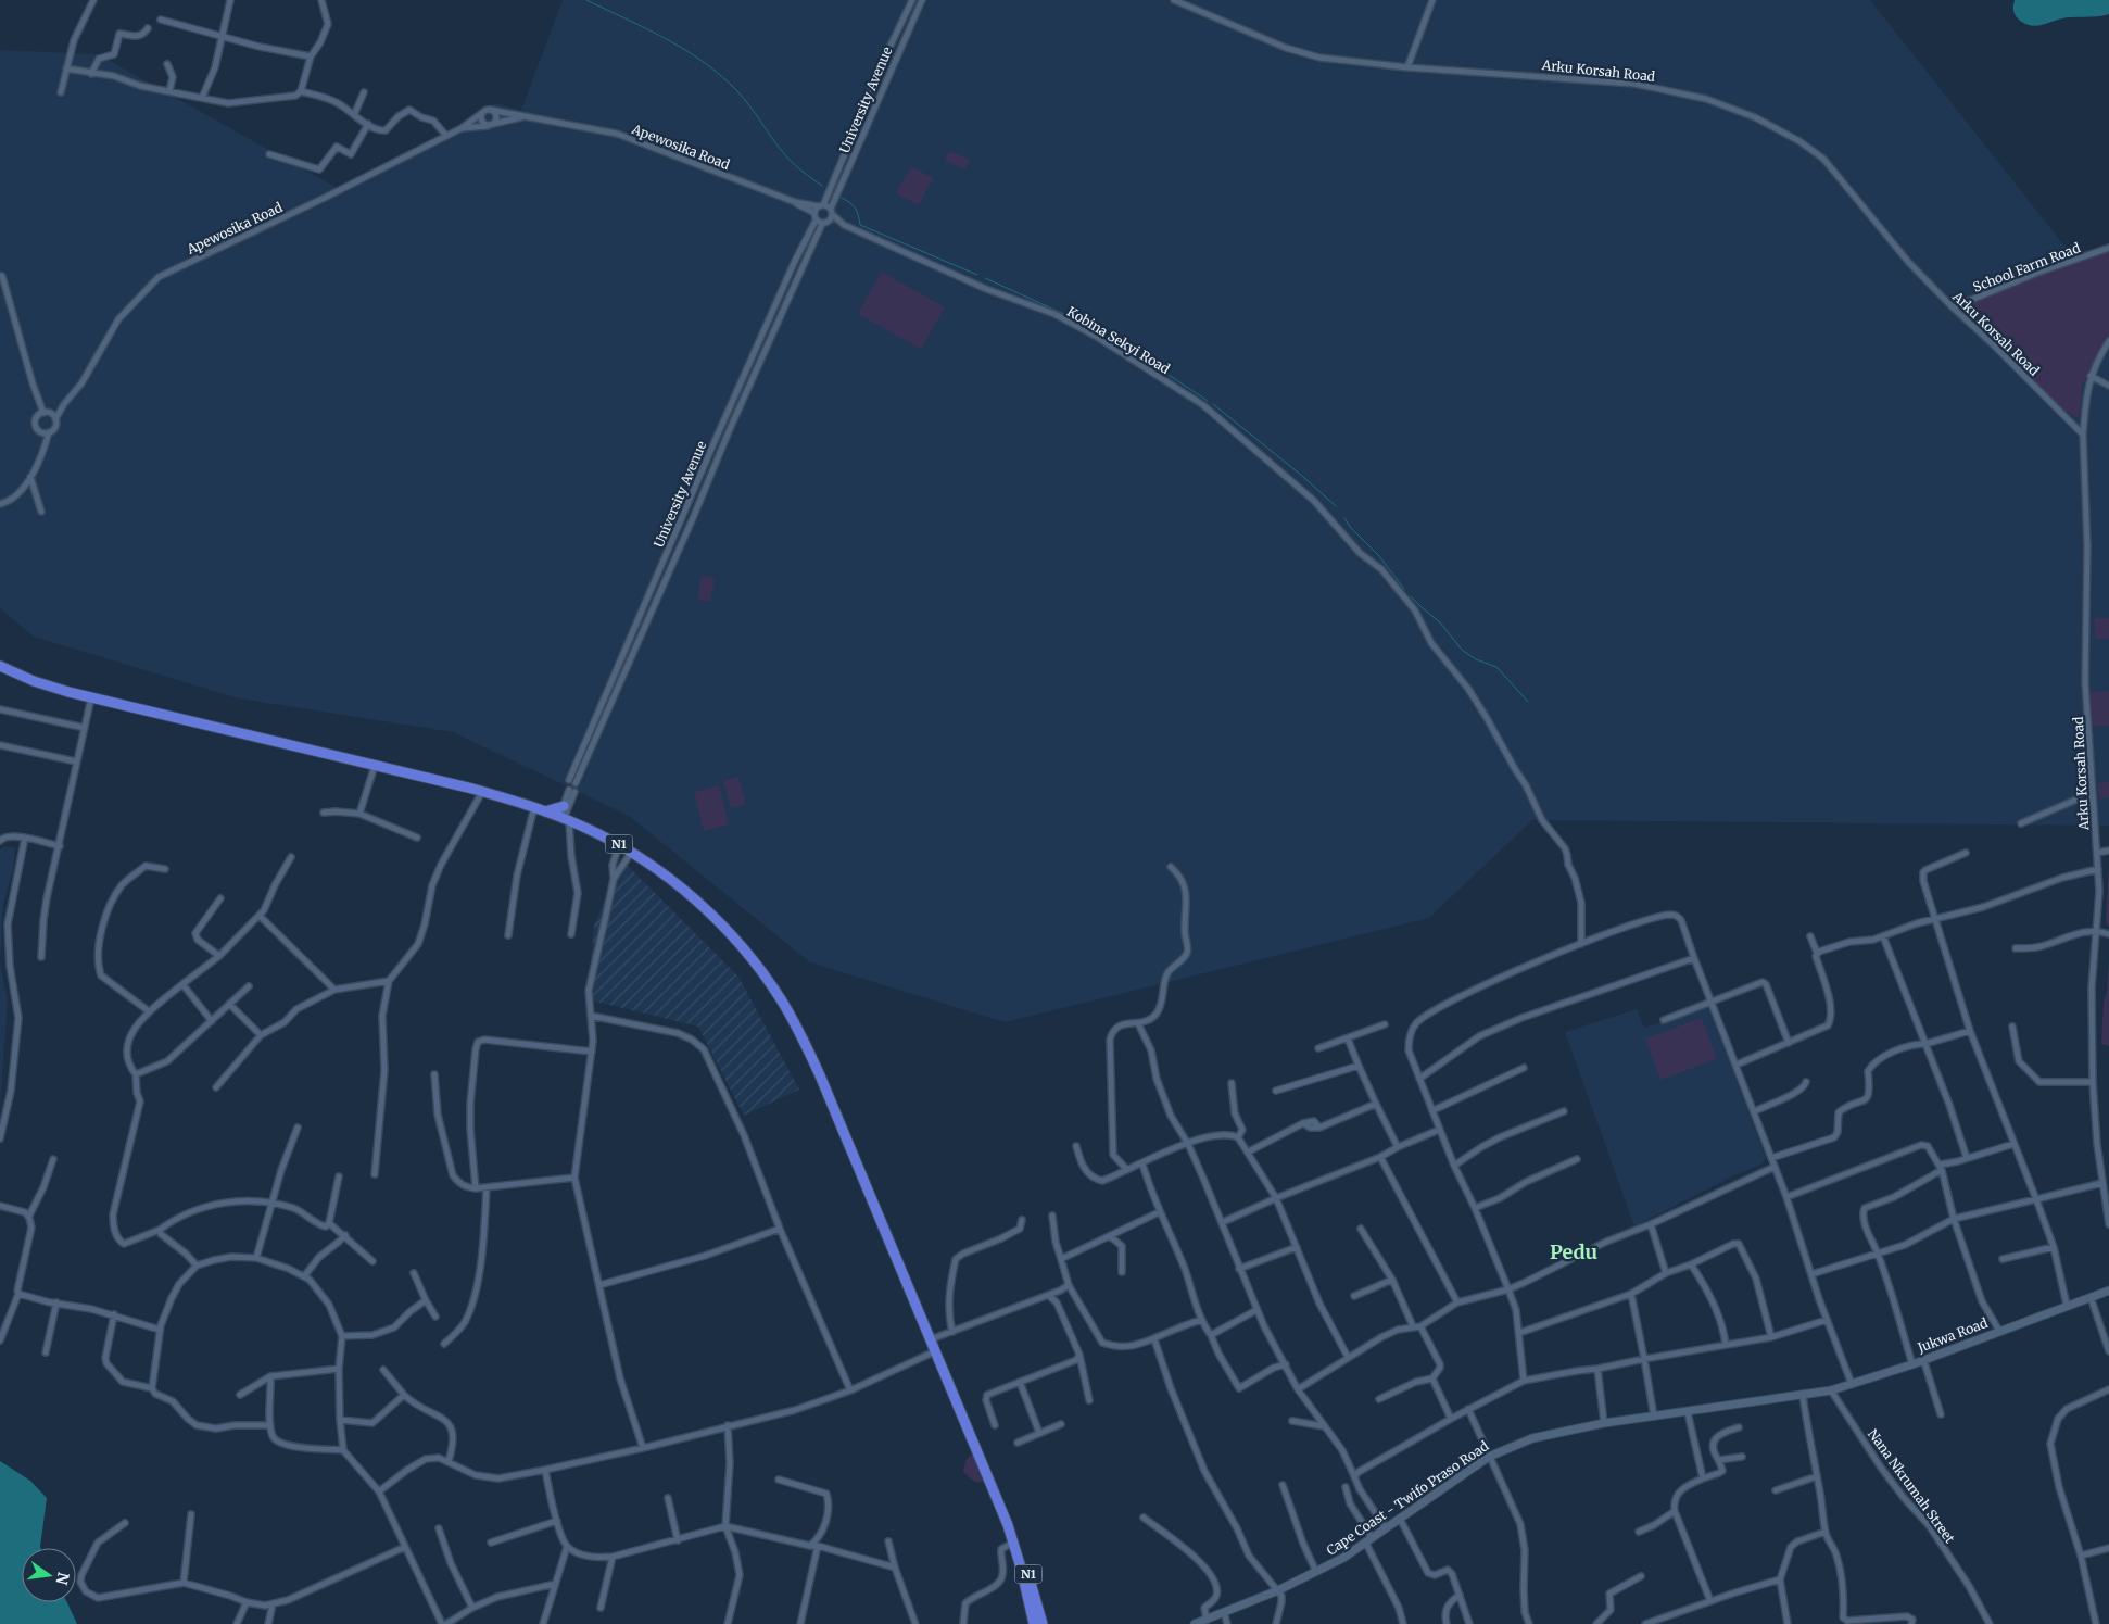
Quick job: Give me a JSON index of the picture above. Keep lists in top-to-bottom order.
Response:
{
  "streets": {
    "highway": ["N1"],
    "main road": ["Jukwa Road", "Cape Coast - Twifo Praso Road"],
    "street": [
      "Arku Korsah Road",
      "University Avenue",
      "Apewosika Road",
      "School Farm Road",
      "Kobina Sekyi Road",
      "Nana Nkrumah Street"
    ]
  },
  "crossings": [
    ["Arku Korsah Road", "School Farm Road"],
    ["University Avenue", "Kobina Sekyi Road"],
    ["Jukwa Road", "Nana Nkrumah Street"],
    ["Jukwa Road", "Cape Coast - Twifo Praso Road"]
  ],
  "districts": ["Pedu"],
  "north": "right"
}
